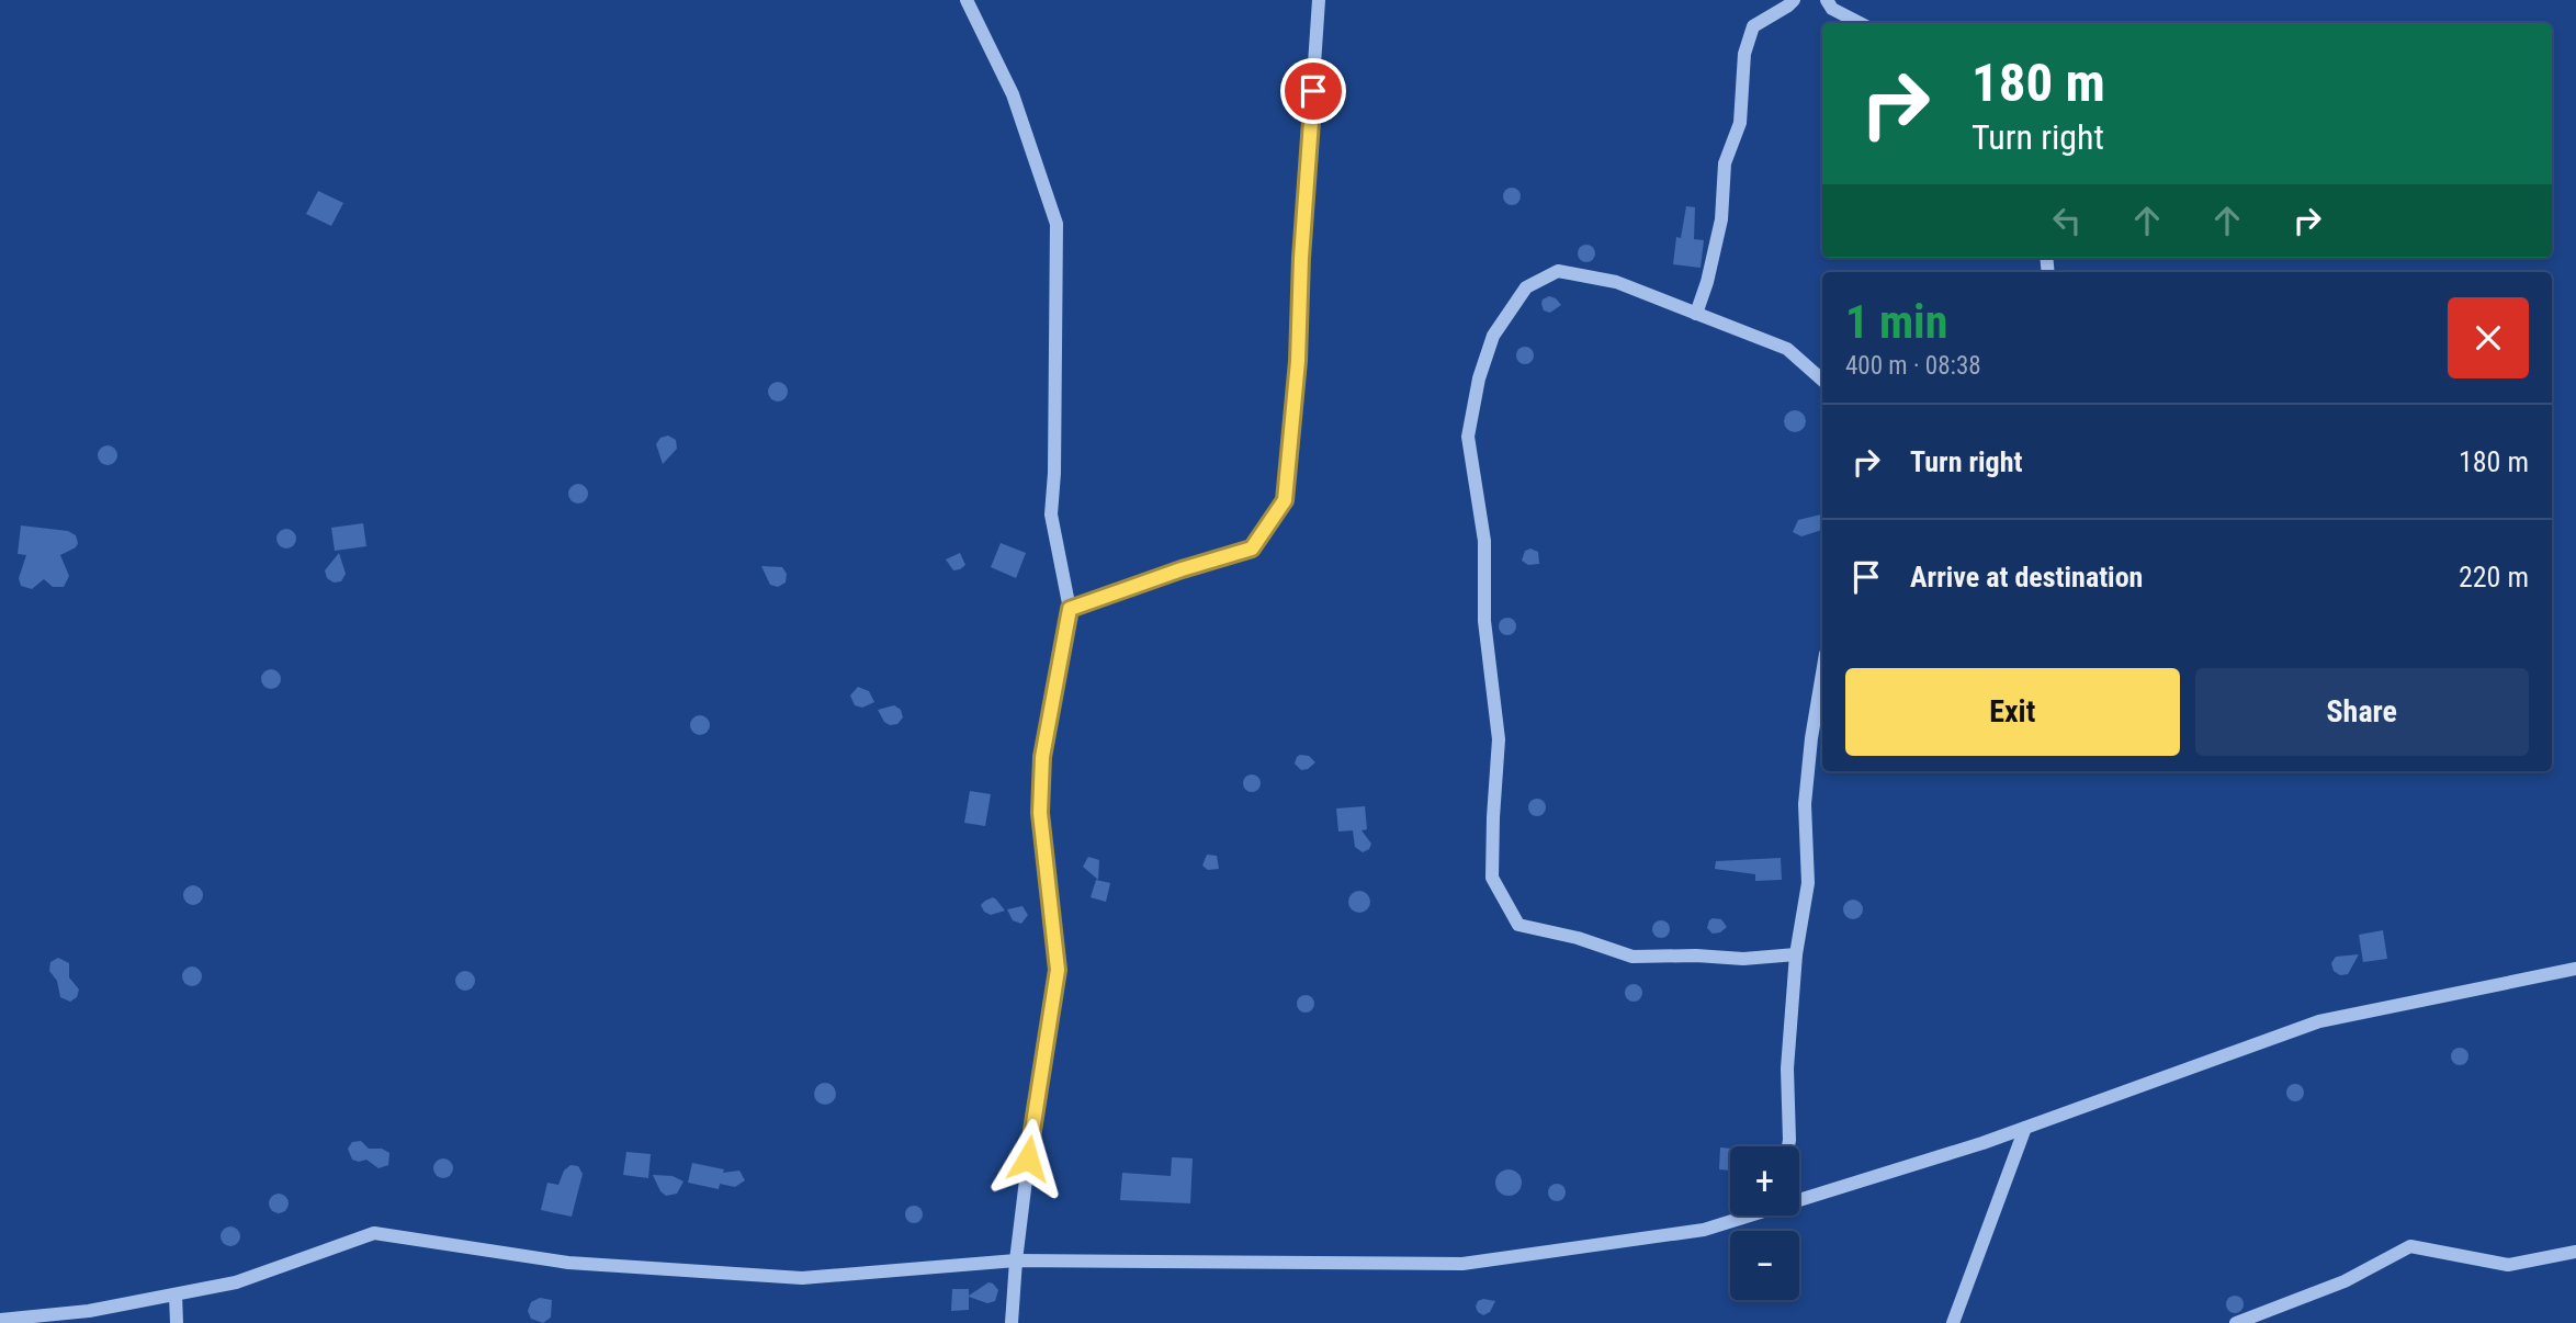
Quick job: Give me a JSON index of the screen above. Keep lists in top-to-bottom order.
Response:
{
  "page": {
    "turn": ["180 m", "Turn right"],
    "heading": ["1 min", "400 m · 08:38"],
    "list": [
      {
        "name": "Turn right",
        "value": "180 m"
      },
      {
        "name": "Arrive at destination",
        "value": "220 m"
      }
    ],
    "buttons": ["Exit", "Share"],
    "map_buttons": ["+", "−"]
  }
}
